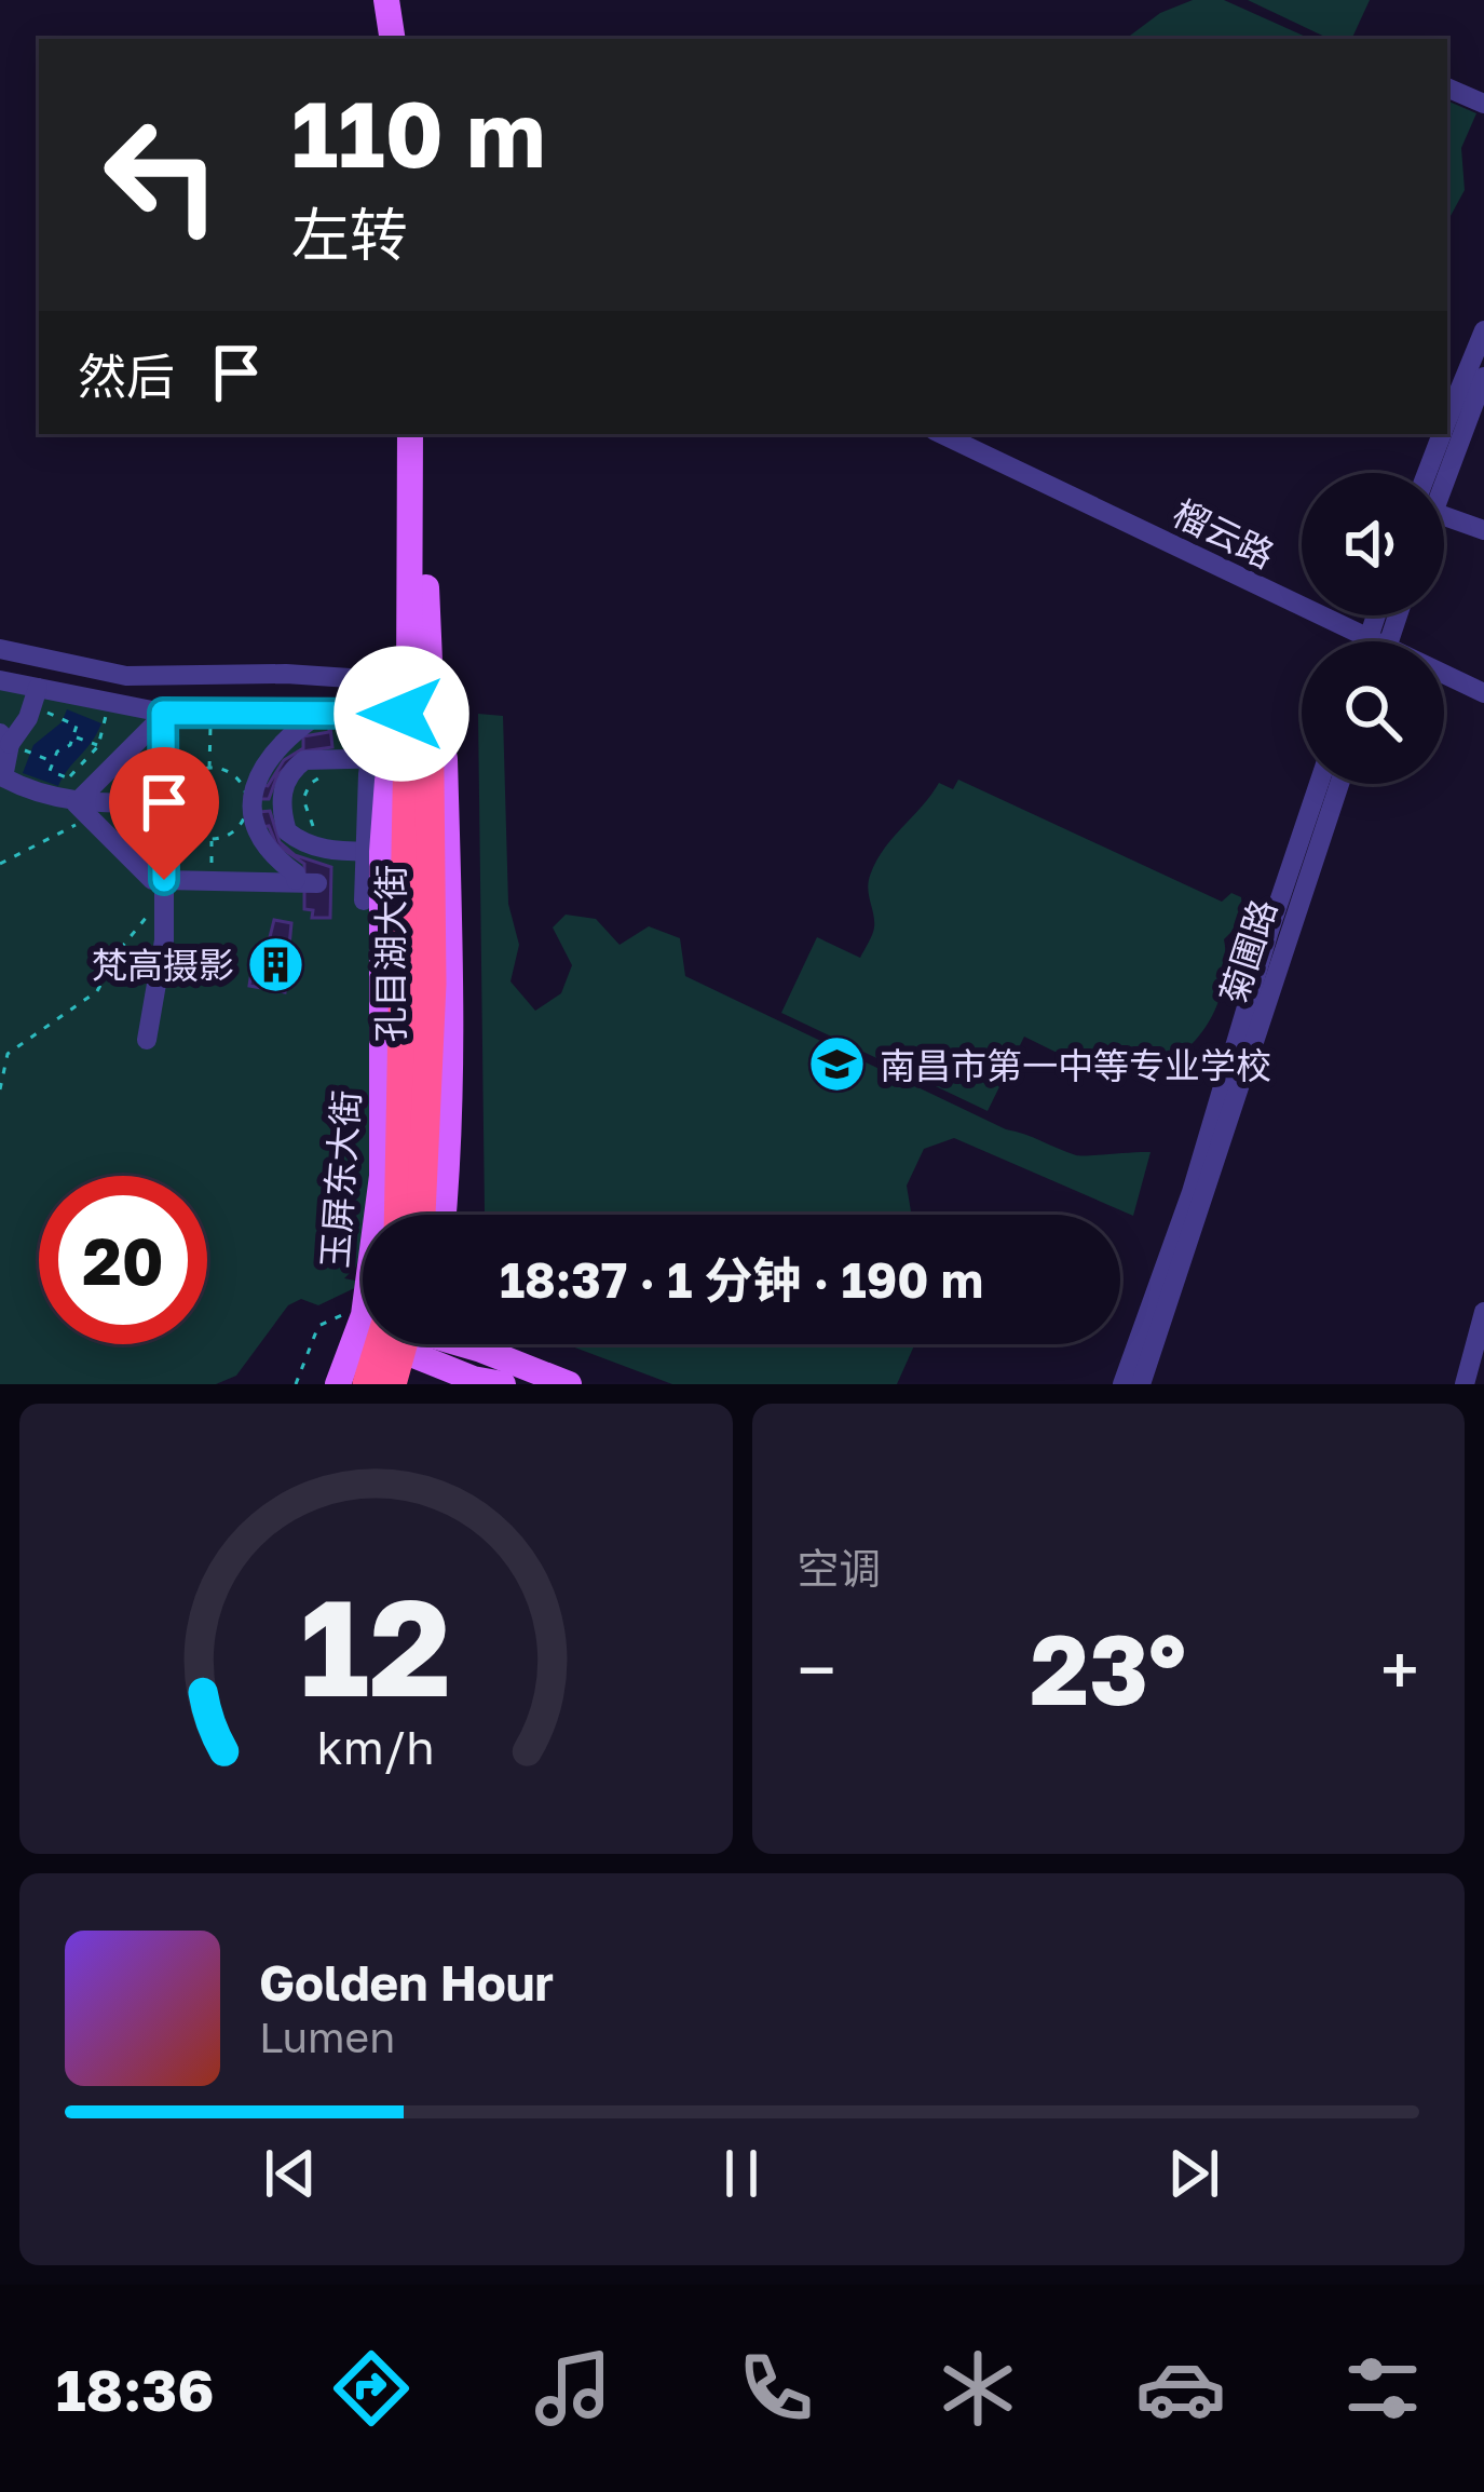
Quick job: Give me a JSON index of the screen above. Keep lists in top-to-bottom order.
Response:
{
  "streets": {
    "highway": ["孔目湖大街"],
    "main road": ["玉屏东大街"],
    "street": ["榴云路", "菊圃路"]
  },
  "crossings": [
    ["孔目湖大街", "玉屏东大街"]
  ],
  "places": {
    "building": ["梵高摄影"],
    "school or university": ["南昌市第一中等专业学校"]
  },
  "page": {
    "turn": ["110 m", "左转"],
    "then": "然后",
    "limit": "20",
    "trip": "18:37 · 1 分钟 · 190 m",
    "tile": "空调",
    "heat": ["−", "23°", "+"],
    "song": ["Golden Hour", "Lumen"],
    "tabs": "18:36",
    "gauge": ["12", "km/h"]
  }
}
